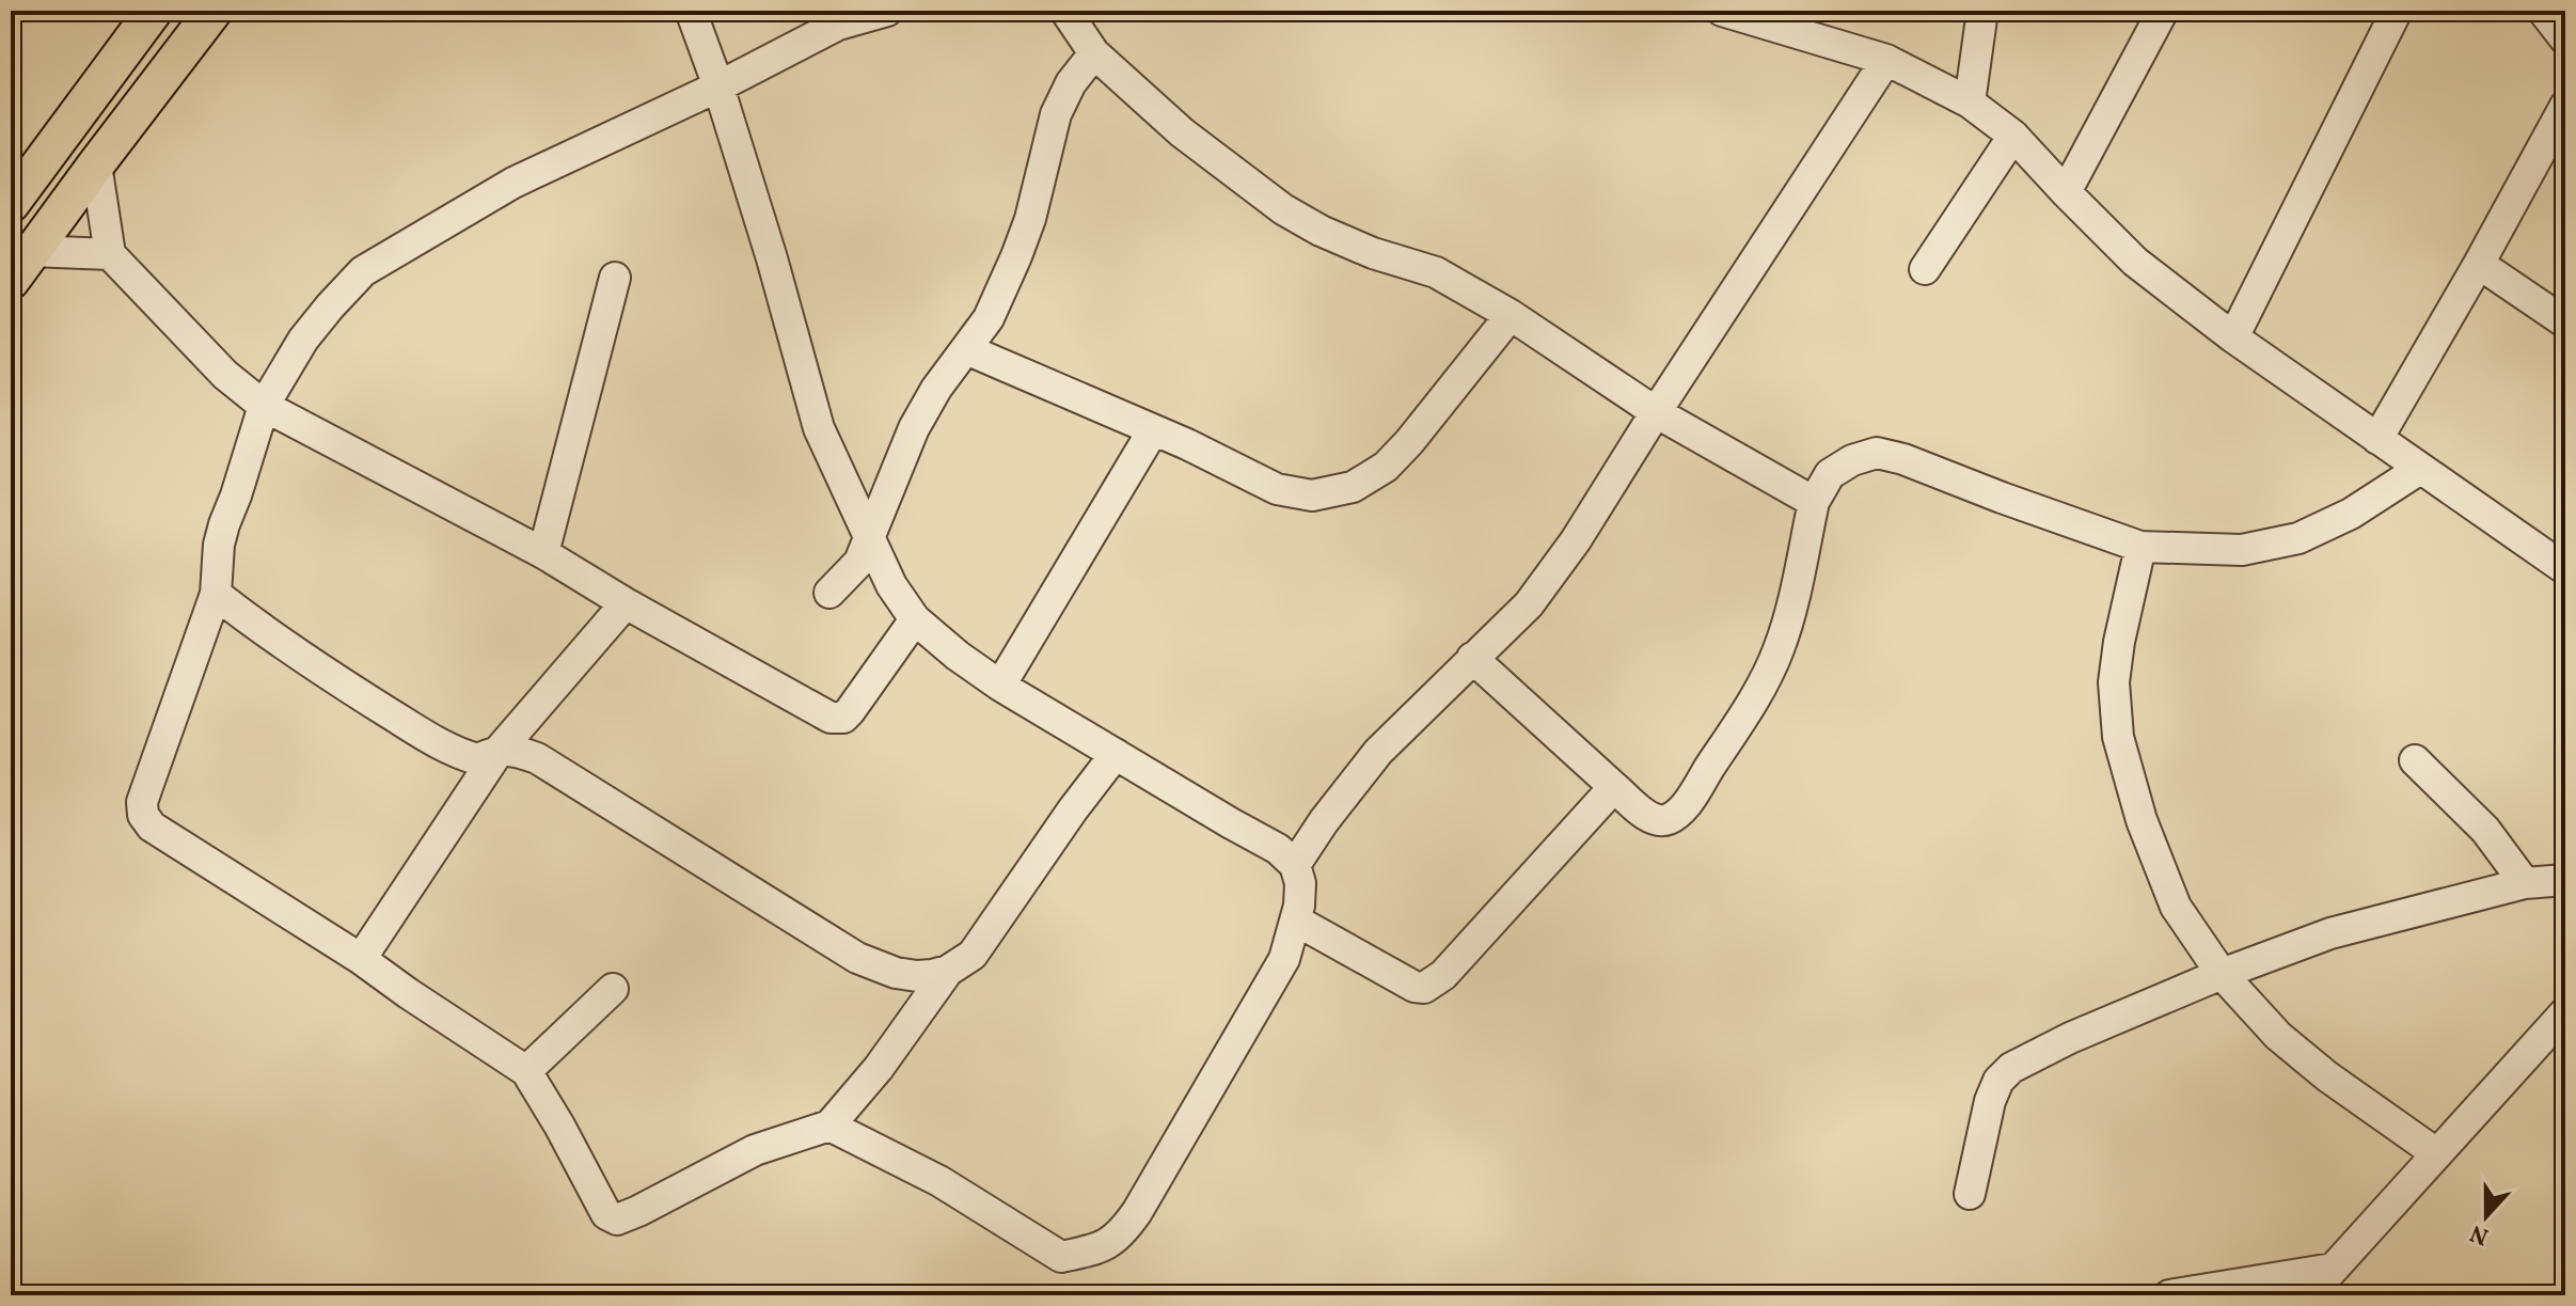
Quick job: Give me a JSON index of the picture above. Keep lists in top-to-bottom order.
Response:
{
  "north": "bottom"
}
